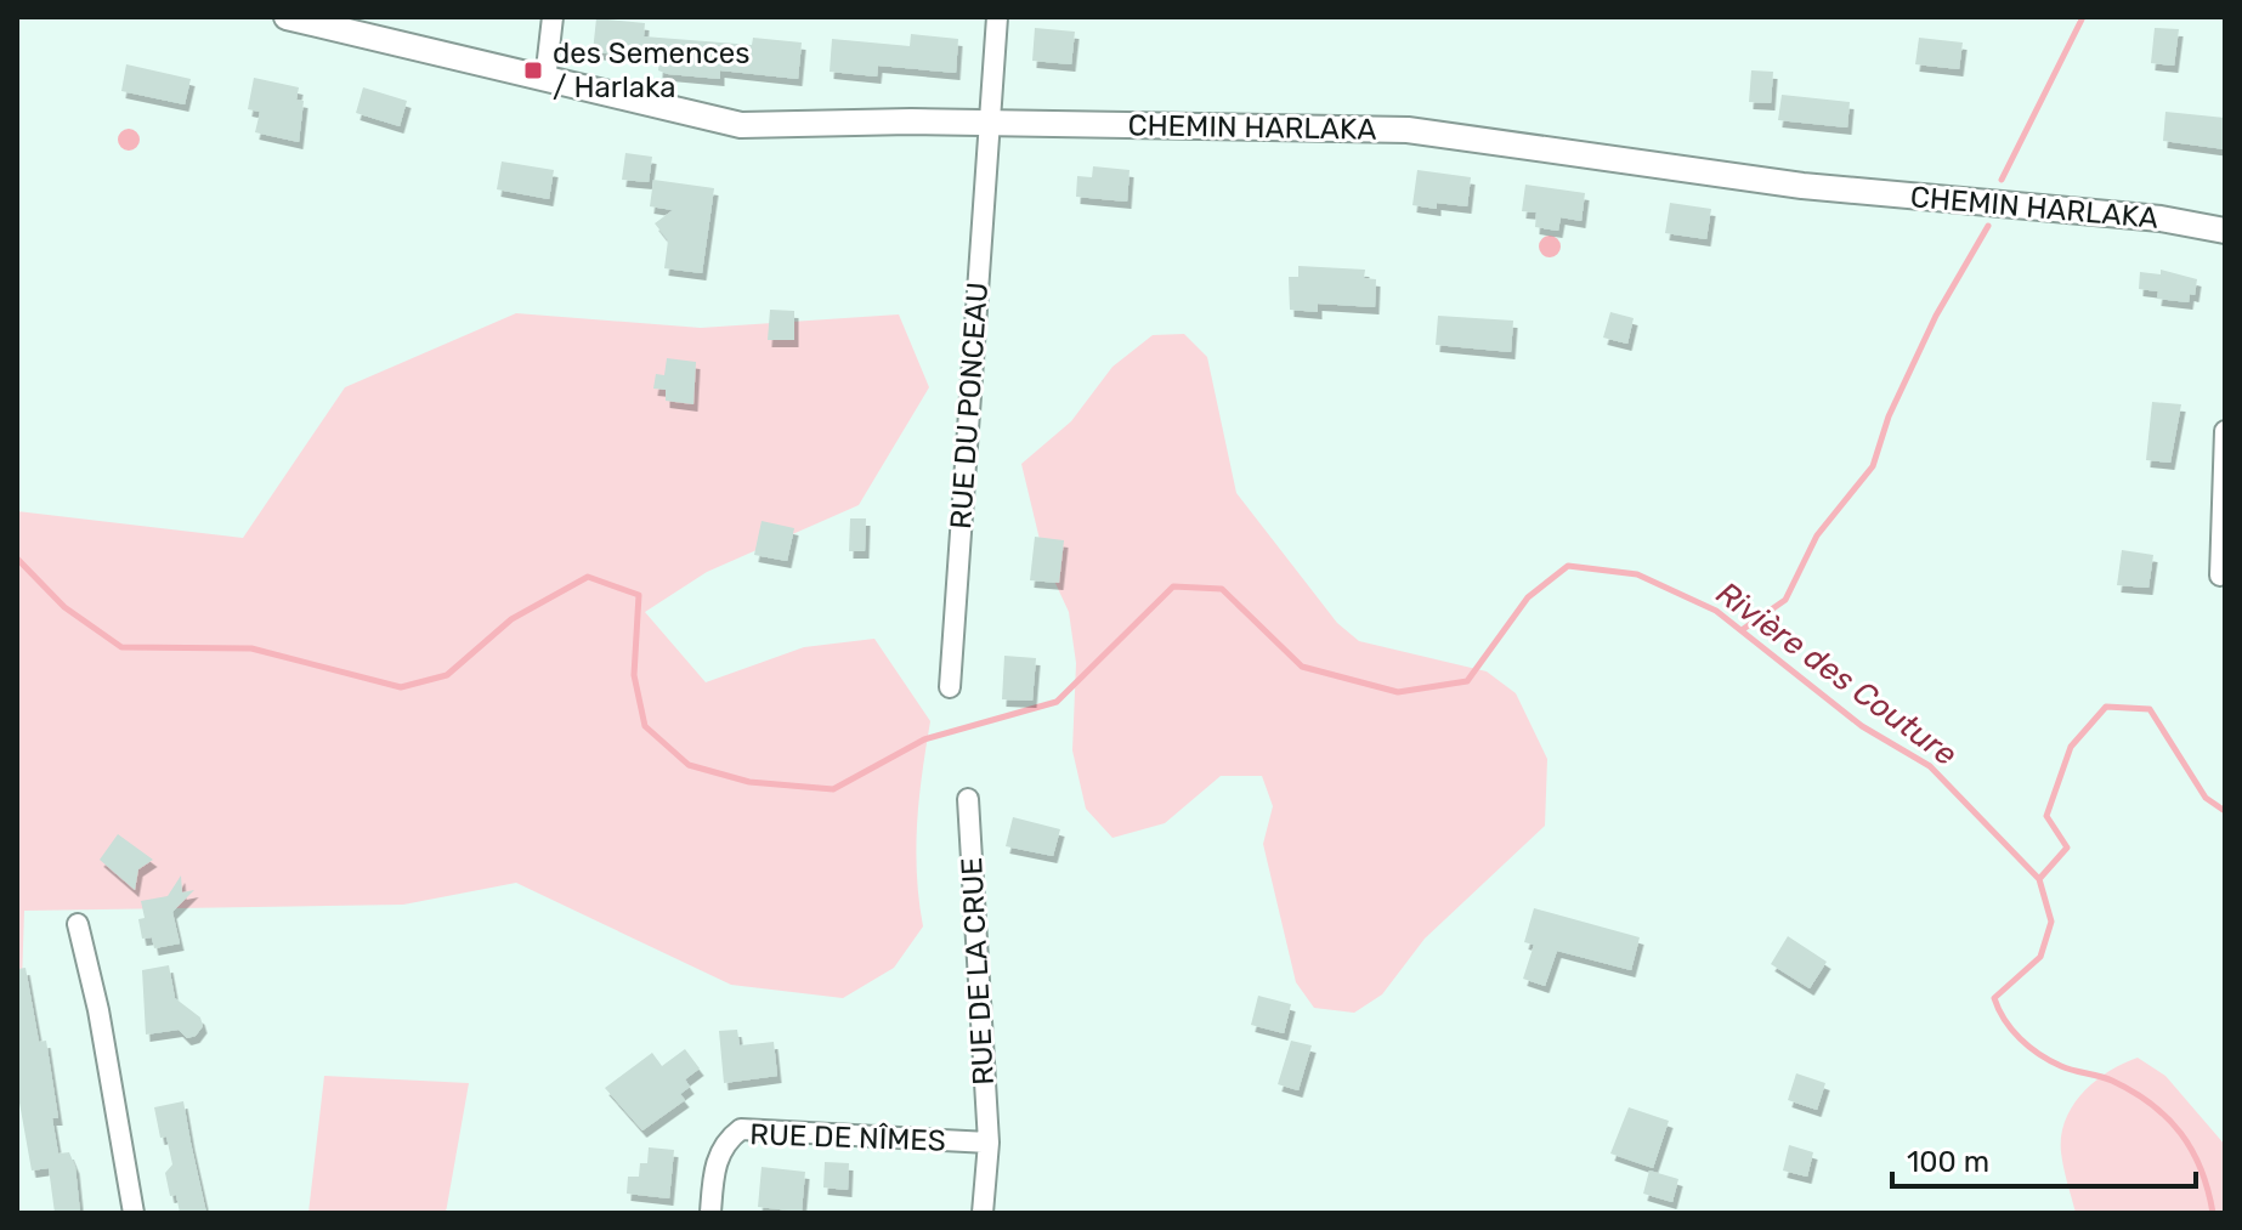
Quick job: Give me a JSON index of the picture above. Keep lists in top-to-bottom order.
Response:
{
  "streets": {
    "street": [
      "CHEMIN HARLAKA",
      "RUE DU PONCEAU",
      "RUE DE LA CRUE",
      "RUE DE NÎMES"
    ]
  },
  "crossings": [
    ["CHEMIN HARLAKA", "RUE DU PONCEAU"],
    ["RUE DE LA CRUE", "RUE DE NÎMES"]
  ],
  "water": ["Rivière des Couture"],
  "places": {
    "transit": ["des Semences / Harlaka"]
  },
  "scale_bar": "100 m"
}
